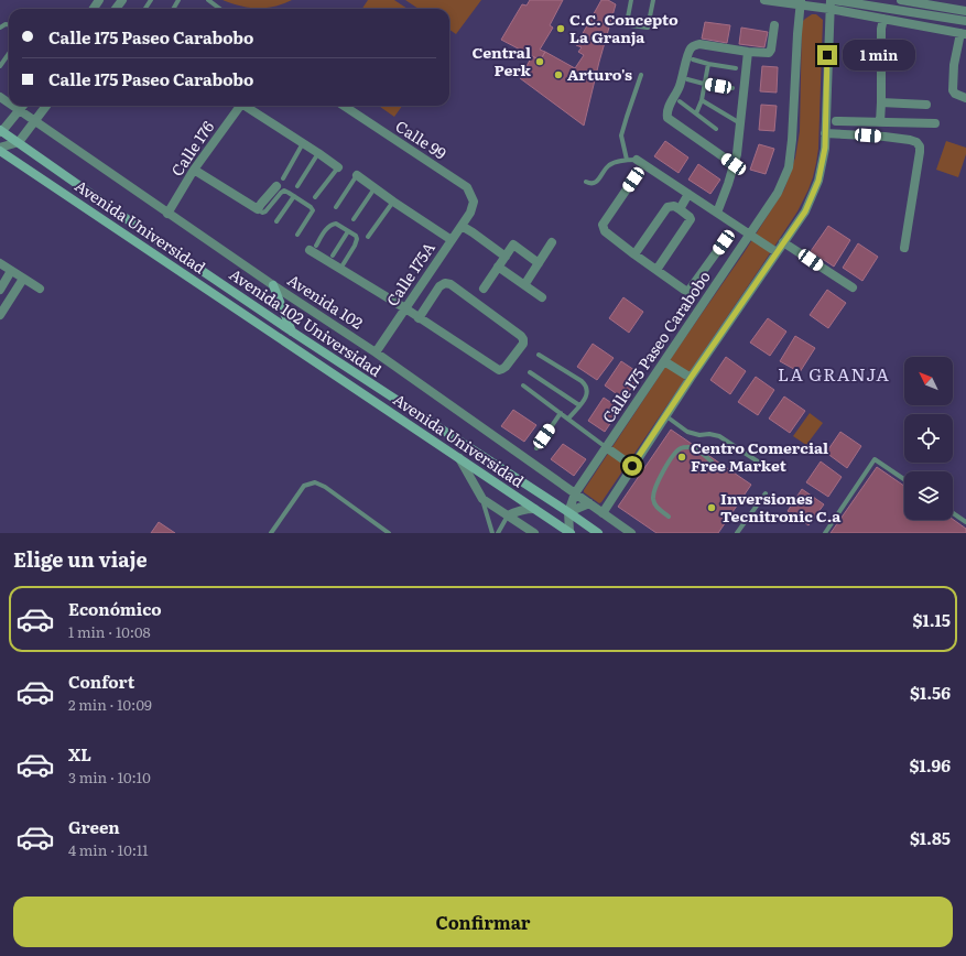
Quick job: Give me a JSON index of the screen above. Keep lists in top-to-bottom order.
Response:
{
  "streets": {
    "main road": ["Avenida Universidad", "Avenida 102 Universidad"],
    "street": [
      "Calle 99",
      "Calle 176",
      "Calle 175A",
      "Avenida 102",
      "Calle 175 Paseo Carabobo"
    ]
  },
  "crossings": [
    ["Calle 99", "Calle 175A"],
    ["Calle 176", "Avenida 102"],
    ["Avenida Universidad", "Calle 175 Paseo Carabobo"],
    ["Calle 175A", "Avenida 102"],
    ["Avenida 102", "Calle 175 Paseo Carabobo"],
    ["Avenida 102 Universidad", "Calle 175 Paseo Carabobo"]
  ],
  "districts": ["LA GRANJA"],
  "places": [
    "C.C. Concepto La Granja",
    "Central Perk",
    "Arturo's",
    "Centro Comercial Free Market",
    "Inversiones Tecnitronic C.a"
  ],
  "north": "top left",
  "page": {
    "banner": ["Calle 175 Paseo Carabobo", "Calle 175 Paseo Carabobo"],
    "bubble": "1 min",
    "heading": "Elige un viaje",
    "list": [
      {
        "name": "Económico",
        "note": "1 min · 10:08",
        "value": "$1.15"
      },
      {
        "name": "Confort",
        "note": "2 min · 10:09",
        "value": "$1.56"
      },
      {
        "name": "XL",
        "note": "3 min · 10:10",
        "value": "$1.96"
      },
      {
        "name": "Green",
        "note": "4 min · 10:11",
        "value": "$1.85"
      }
    ],
    "buttons": "Confirmar"
  }
}
